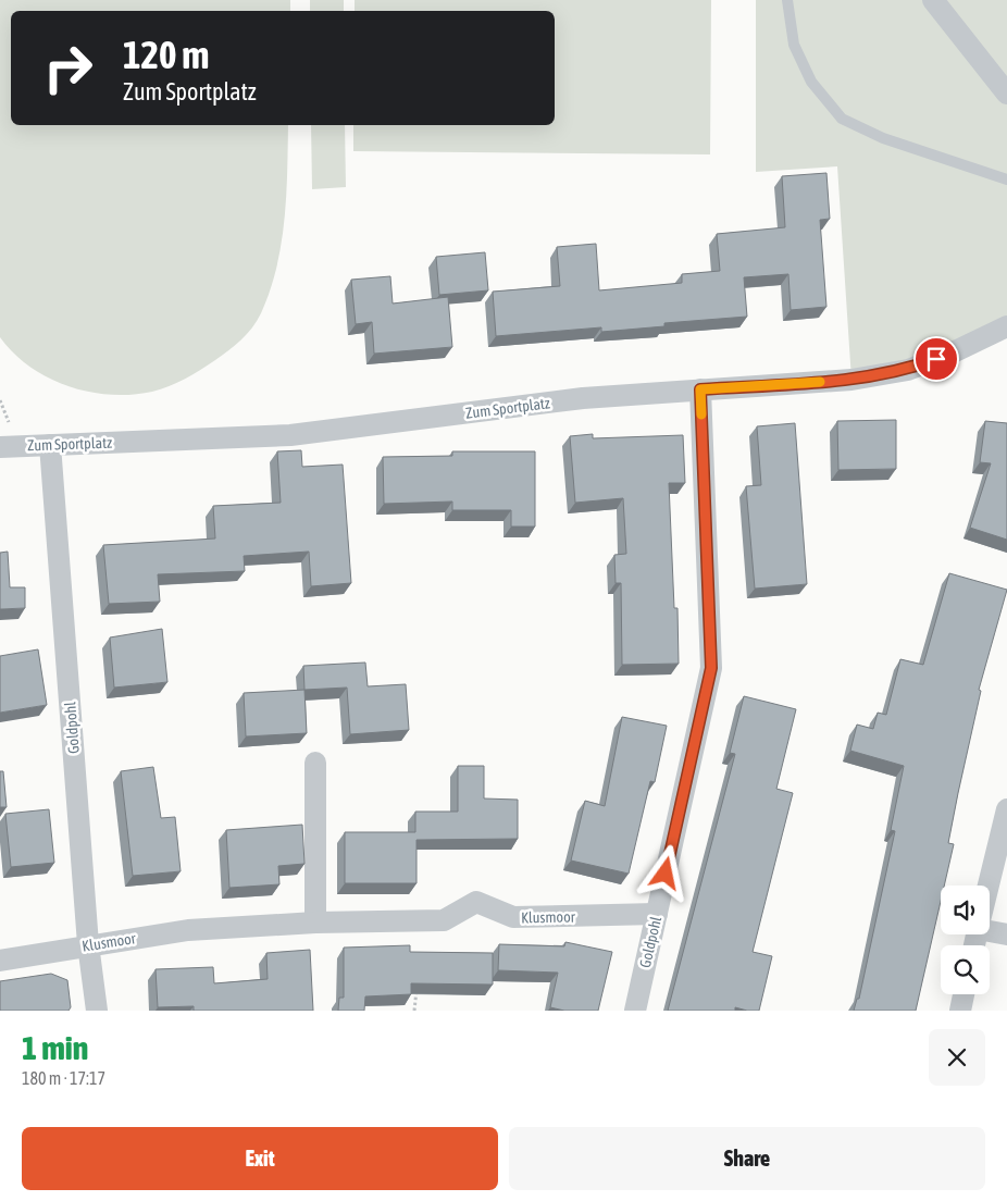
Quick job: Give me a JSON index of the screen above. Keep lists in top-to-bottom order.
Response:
{
  "streets": {
    "street": ["Zum Sportplatz", "Goldpohl", "Klusmoor"]
  },
  "crossings": [
    ["Zum Sportplatz", "Goldpohl"],
    ["Goldpohl", "Klusmoor"]
  ],
  "page": {
    "turn": ["120 m", "Zum Sportplatz"],
    "heading": ["1 min", "180 m · 17:17"],
    "buttons": ["Exit", "Share"]
  }
}
